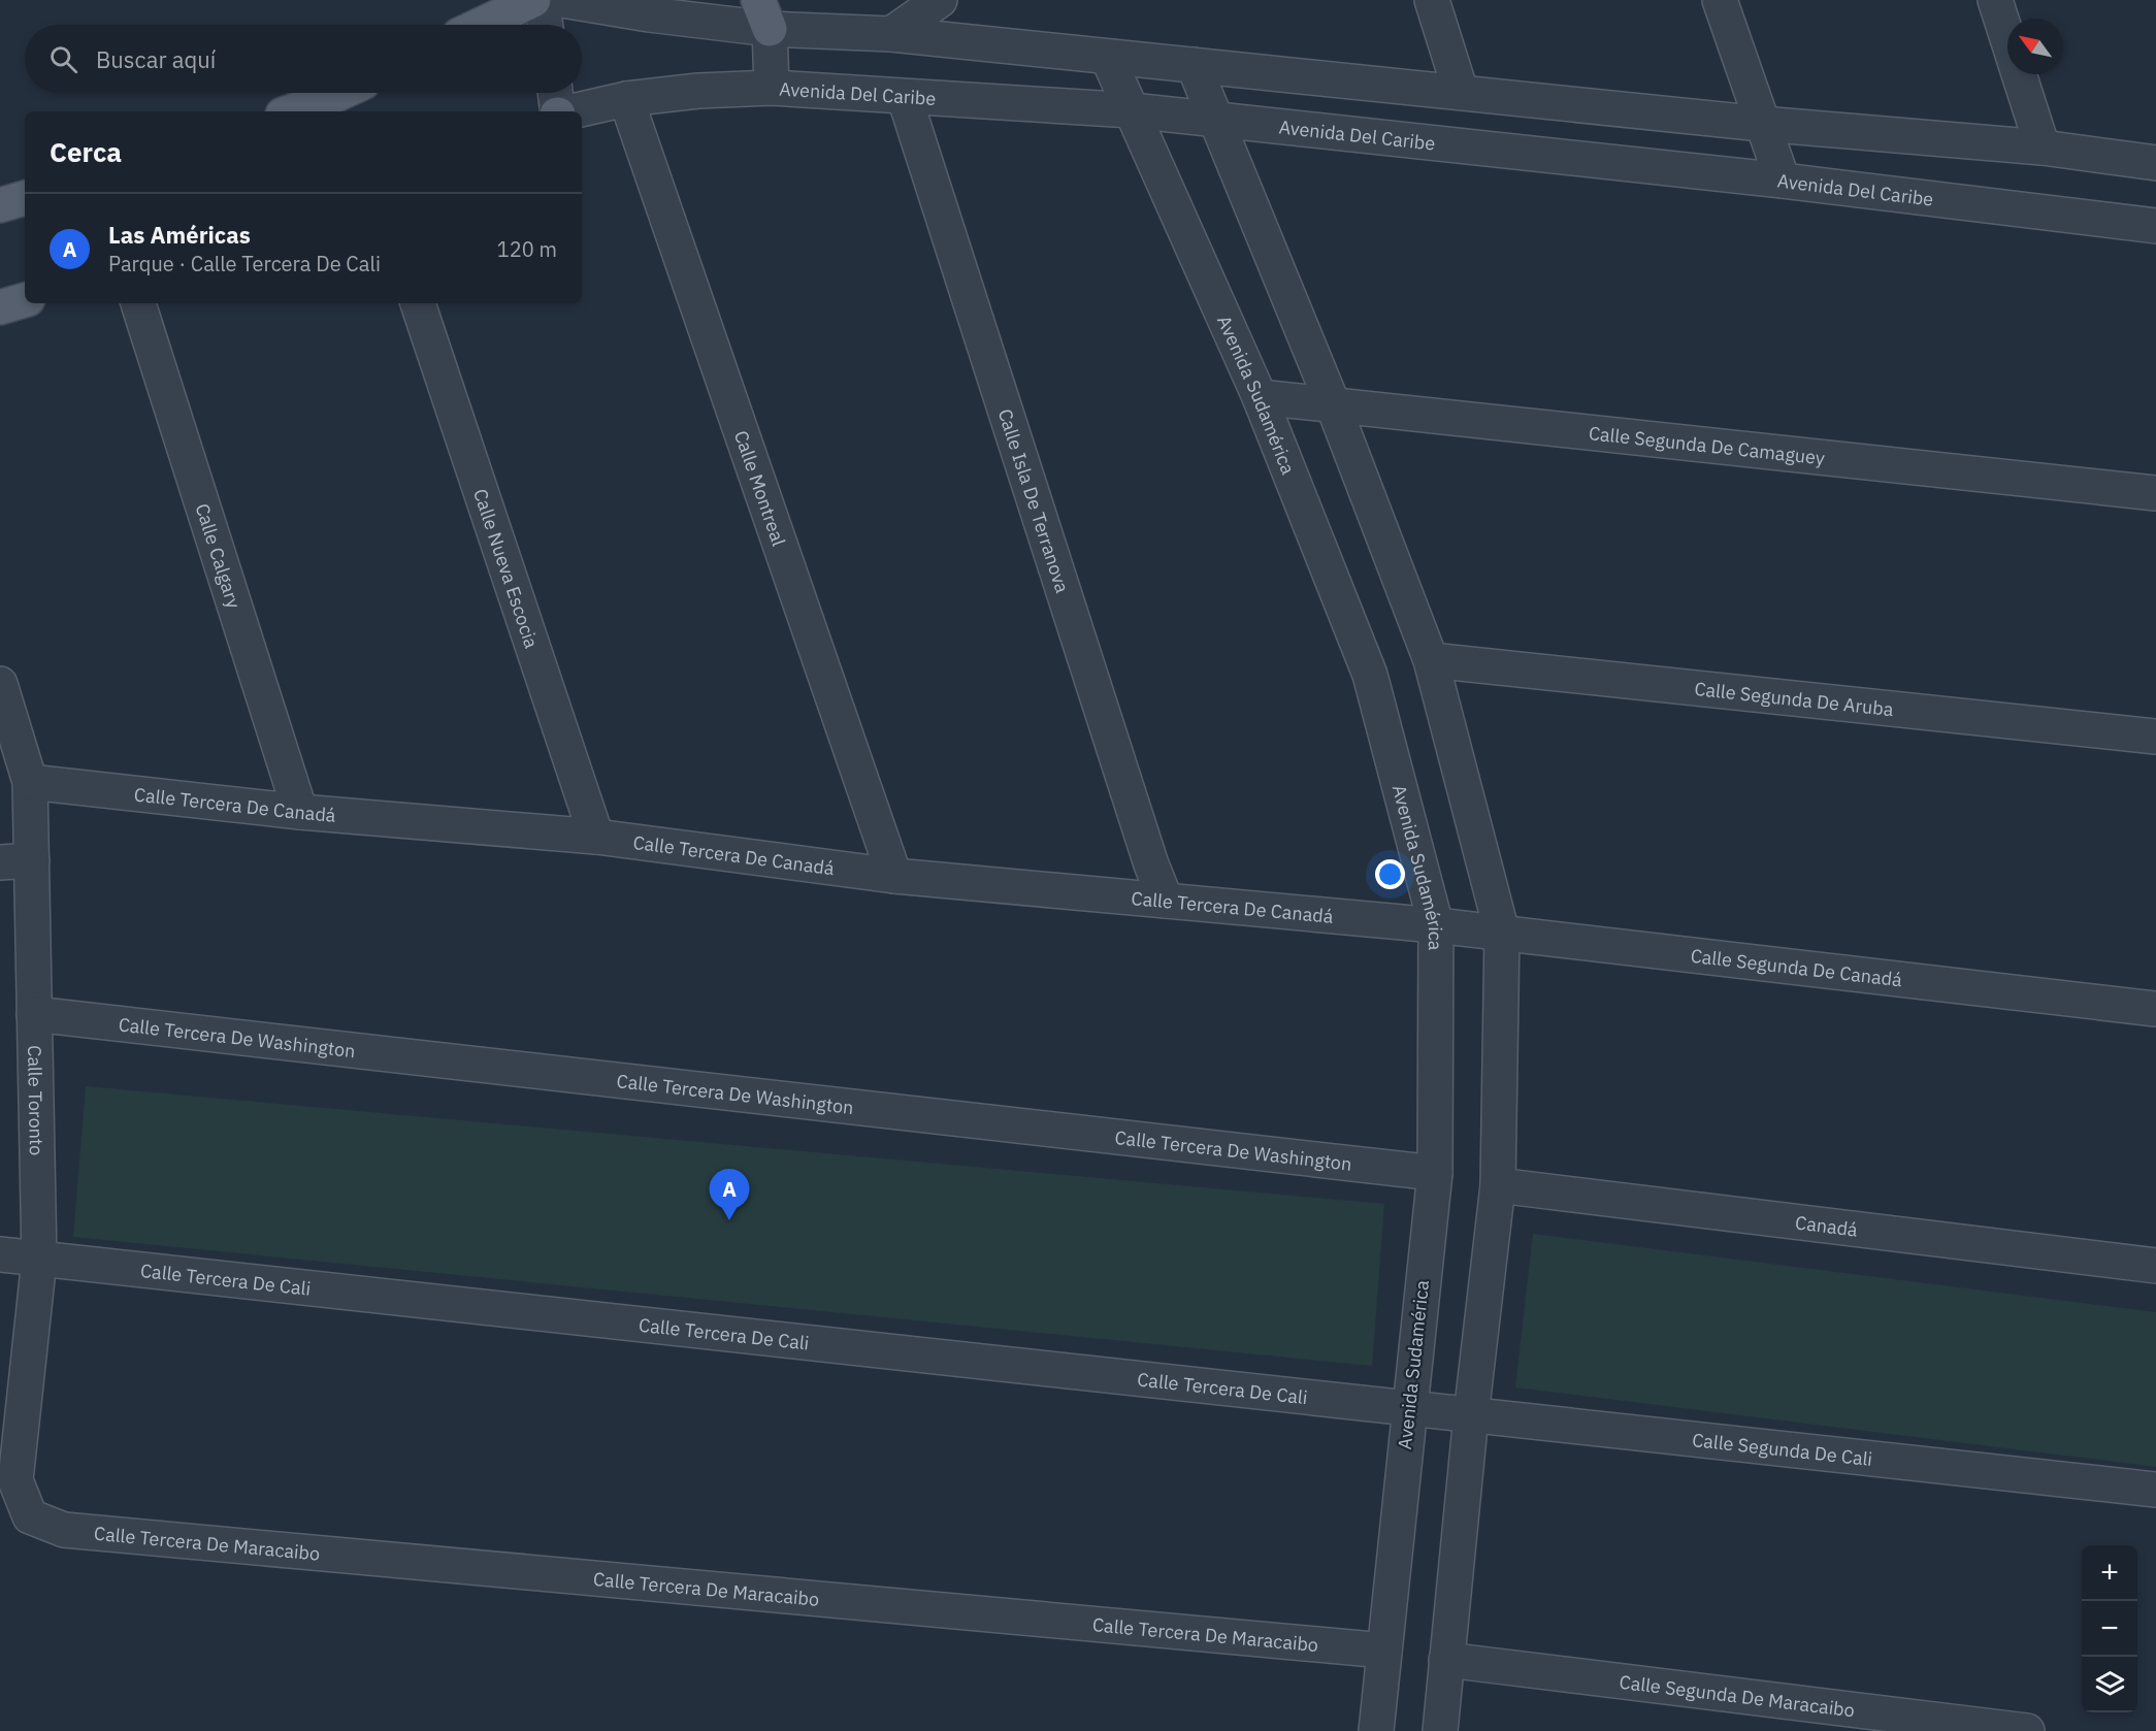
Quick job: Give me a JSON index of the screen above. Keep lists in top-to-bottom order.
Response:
{
  "streets": {
    "street": [
      "Avenida Del Caribe",
      "Avenida Sudamérica",
      "Calle Segunda De Camaguey",
      "Calle Montreal",
      "Calle Isla De Terranova",
      "Calle Calgary",
      "Calle Nueva Escocia",
      "Calle Segunda De Aruba",
      "Calle Tercera De Canadá",
      "Calle Segunda De Canadá",
      "Calle Tercera De Washington",
      "Calle Toronto",
      "Canadá",
      "Calle Tercera De Cali",
      "Calle Segunda De Cali",
      "Calle Tercera De Maracaibo",
      "Calle Segunda De Maracaibo"
    ]
  },
  "crossings": [
    ["Avenida Del Caribe", "Avenida Sudamérica"],
    ["Avenida Del Caribe", "Calle Montreal"],
    ["Avenida Del Caribe", "Calle Isla De Terranova"],
    ["Avenida Sudamérica", "Calle Segunda De Camaguey"],
    ["Avenida Sudamérica", "Calle Tercera De Canadá"],
    ["Avenida Sudamérica", "Calle Segunda De Canadá"],
    ["Avenida Sudamérica", "Calle Tercera De Washington"],
    ["Avenida Sudamérica", "Calle Tercera De Cali"],
    ["Avenida Sudamérica", "Calle Segunda De Cali"],
    ["Avenida Sudamérica", "Calle Tercera De Maracaibo"],
    ["Calle Montreal", "Calle Tercera De Canadá"],
    ["Calle Isla De Terranova", "Calle Tercera De Canadá"],
    ["Calle Calgary", "Calle Tercera De Canadá"],
    ["Calle Nueva Escocia", "Calle Tercera De Canadá"],
    ["Calle Tercera De Canadá", "Calle Segunda De Canadá"],
    ["Calle Tercera De Canadá", "Calle Toronto"],
    ["Calle Tercera De Washington", "Calle Toronto"],
    ["Calle Toronto", "Calle Tercera De Cali"],
    ["Calle Toronto", "Calle Tercera De Maracaibo"],
    ["Calle Tercera De Cali", "Calle Segunda De Cali"]
  ],
  "north": "top left",
  "page": {
    "search": "Buscar aquí",
    "heading": "Cerca",
    "list": [
      {
        "mark": "A",
        "name": "Las Américas",
        "note": "Parque · Calle Tercera De Cali",
        "value": "120 m"
      }
    ],
    "pins": "A",
    "map_buttons": ["+", "−"]
  }
}
